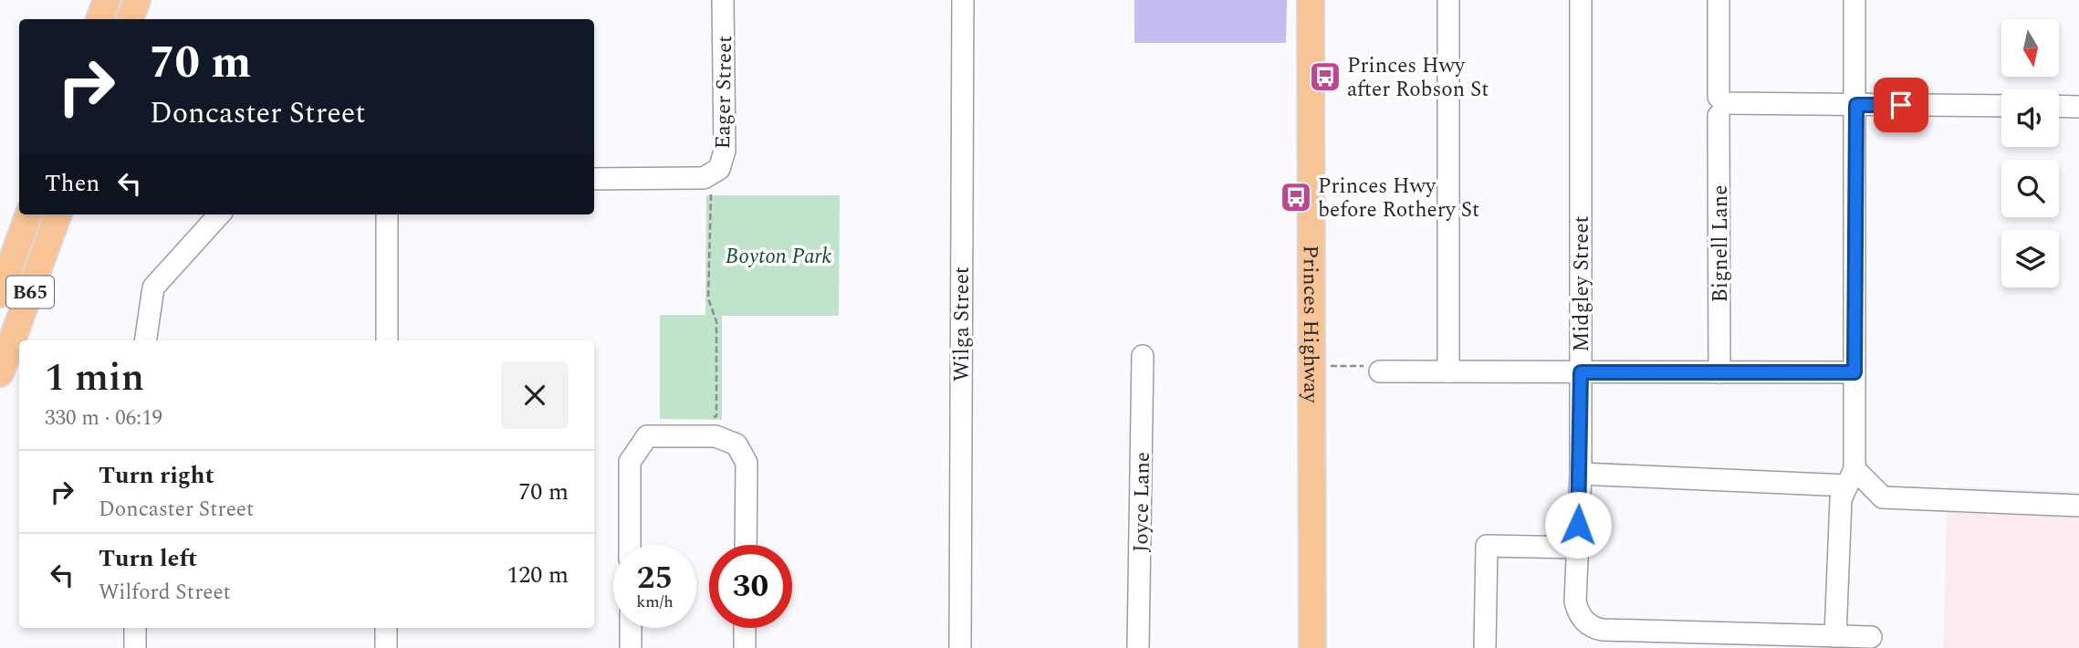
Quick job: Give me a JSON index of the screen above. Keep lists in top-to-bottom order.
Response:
{
  "streets": {
    "main road": ["B65", "Princes Highway"],
    "street": [
      "Eager Street",
      "Bignell Lane",
      "Midgley Street",
      "Wilga Street",
      "Joyce Lane"
    ]
  },
  "parks": ["Boyton Park"],
  "places": {
    "bus stop": ["Princes Hwy after Robson St", "Princes Hwy before Rothery St"]
  },
  "north": "bottom",
  "page": {
    "turn": ["70 m", "Doncaster Street"],
    "then": "Then",
    "heading": ["1 min", "330 m · 06:19"],
    "list": [
      {
        "name": "Turn right",
        "note": "Doncaster Street",
        "value": "70 m"
      },
      {
        "name": "Turn left",
        "note": "Wilford Street",
        "value": "120 m"
      }
    ],
    "speed": "25 km/h",
    "limit": "30"
  }
}
